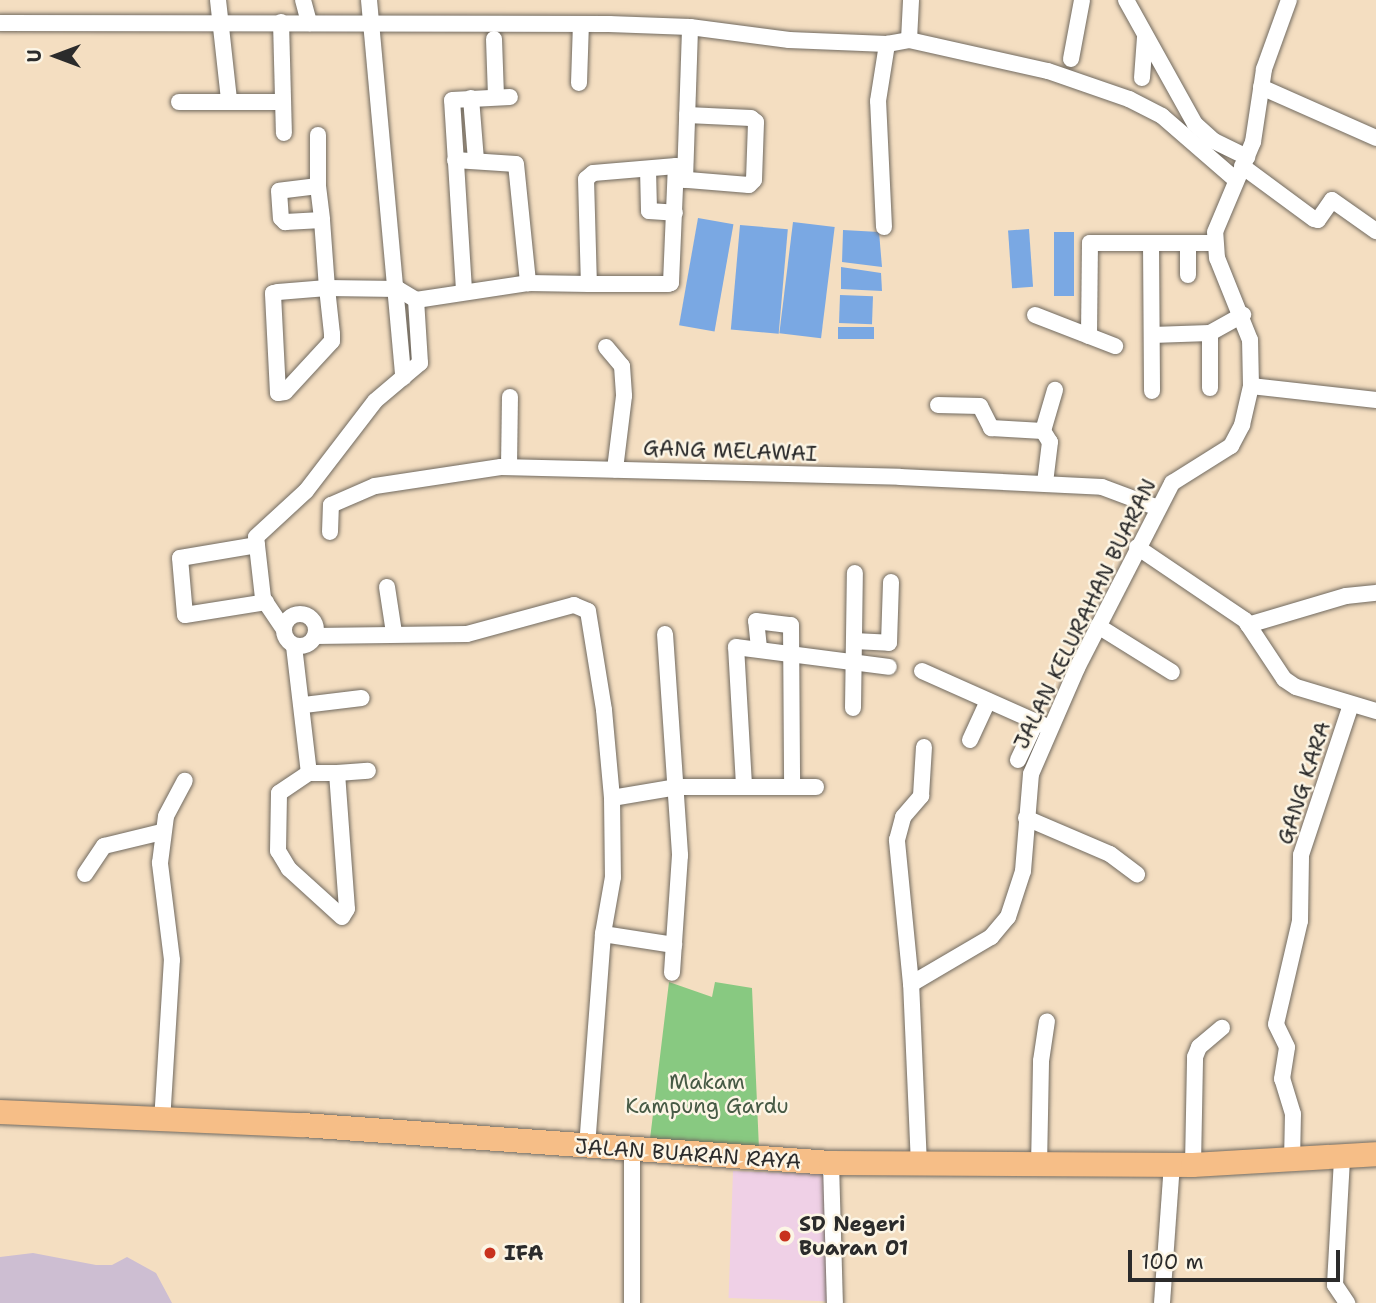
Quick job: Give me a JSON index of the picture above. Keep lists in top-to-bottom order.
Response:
{
  "streets": {
    "main road": ["JALAN BUARAN RAYA"],
    "street": ["GANG MELAWAI", "JALAN KELURAHAN BUARAN", "GANG KARA"]
  },
  "crossings": [
    ["GANG MELAWAI", "JALAN KELURAHAN BUARAN"],
    ["GANG KARA", "JALAN BUARAN RAYA"]
  ],
  "parks": ["Makam Kampung Gardu"],
  "places": ["SD Negeri Buaran 01", "IFA"],
  "scale_bar": "100 m",
  "north": "left"
}
